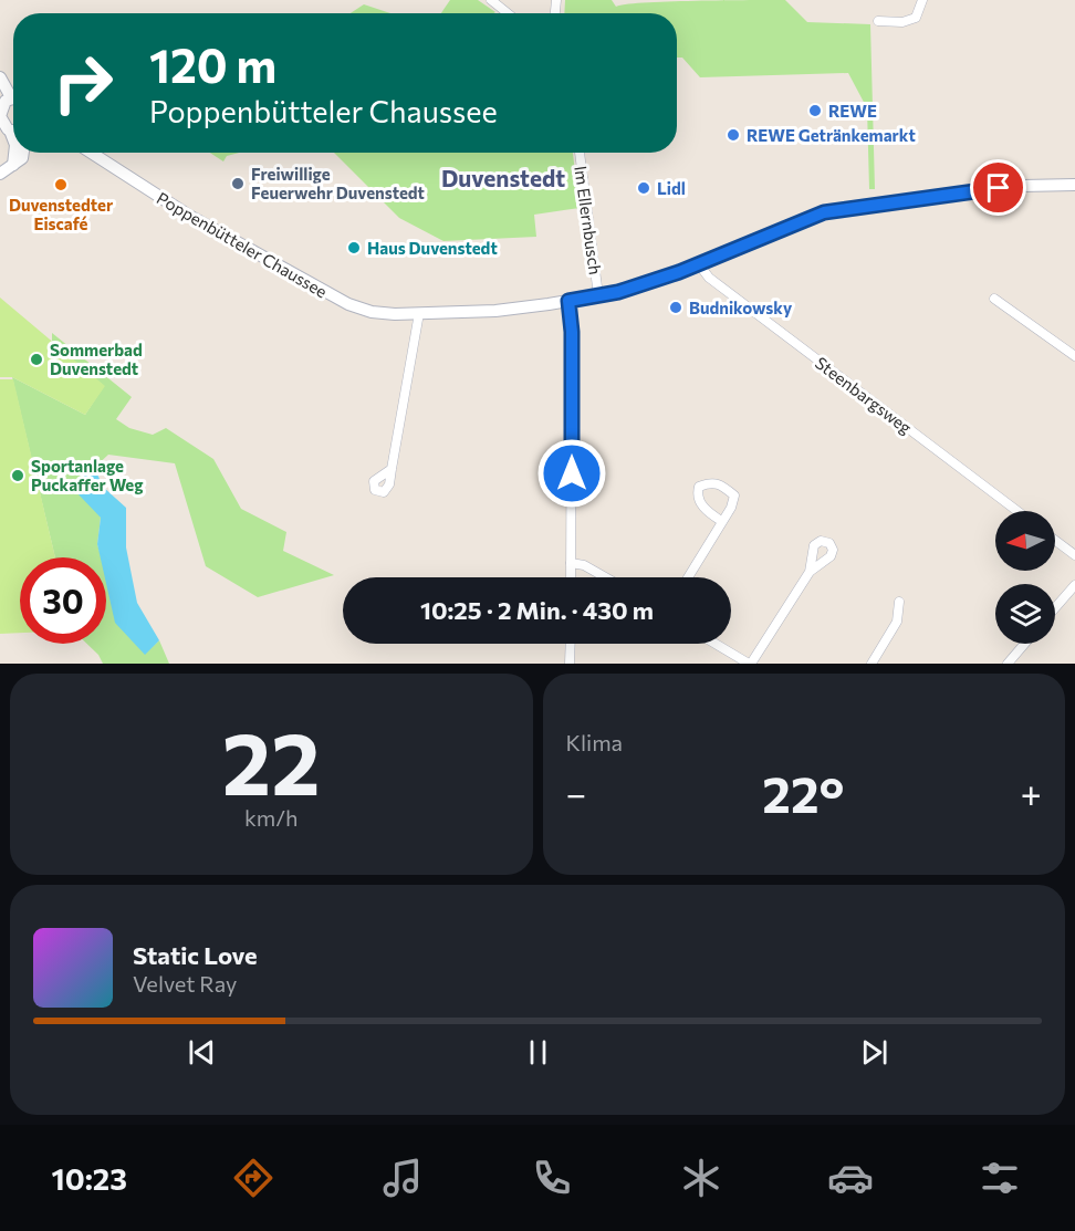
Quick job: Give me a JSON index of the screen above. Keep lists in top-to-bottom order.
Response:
{
  "streets": {
    "main road": ["Poppenbütteler Chaussee"],
    "street": ["Im Ellernbusch", "Steenbargsweg"]
  },
  "crossings": [
    ["Im Ellernbusch", "Poppenbütteler Chaussee"],
    ["Poppenbütteler Chaussee", "Steenbargsweg"]
  ],
  "districts": ["Duvenstedt"],
  "places": [
    "REWE",
    "REWE Getränkemarkt",
    "Freiwillige Feuerwehr Duvenstedt",
    "Duvenstedter Eiscafé",
    "Lidl",
    "Haus Duvenstedt",
    "Budnikowsky",
    "Sommerbad Duvenstedt",
    "Sportanlage Puckaffer Weg"
  ],
  "north": "left",
  "page": {
    "turn": ["120 m", "Poppenbütteler Chaussee"],
    "limit": "30",
    "trip": "10:25 · 2 Min. · 430 m",
    "tile": [
      ["22", "km/h"],
      "Klima"
    ],
    "heat": ["−", "22°", "+"],
    "song": ["Static Love", "Velvet Ray"],
    "tabs": "10:23"
  }
}
